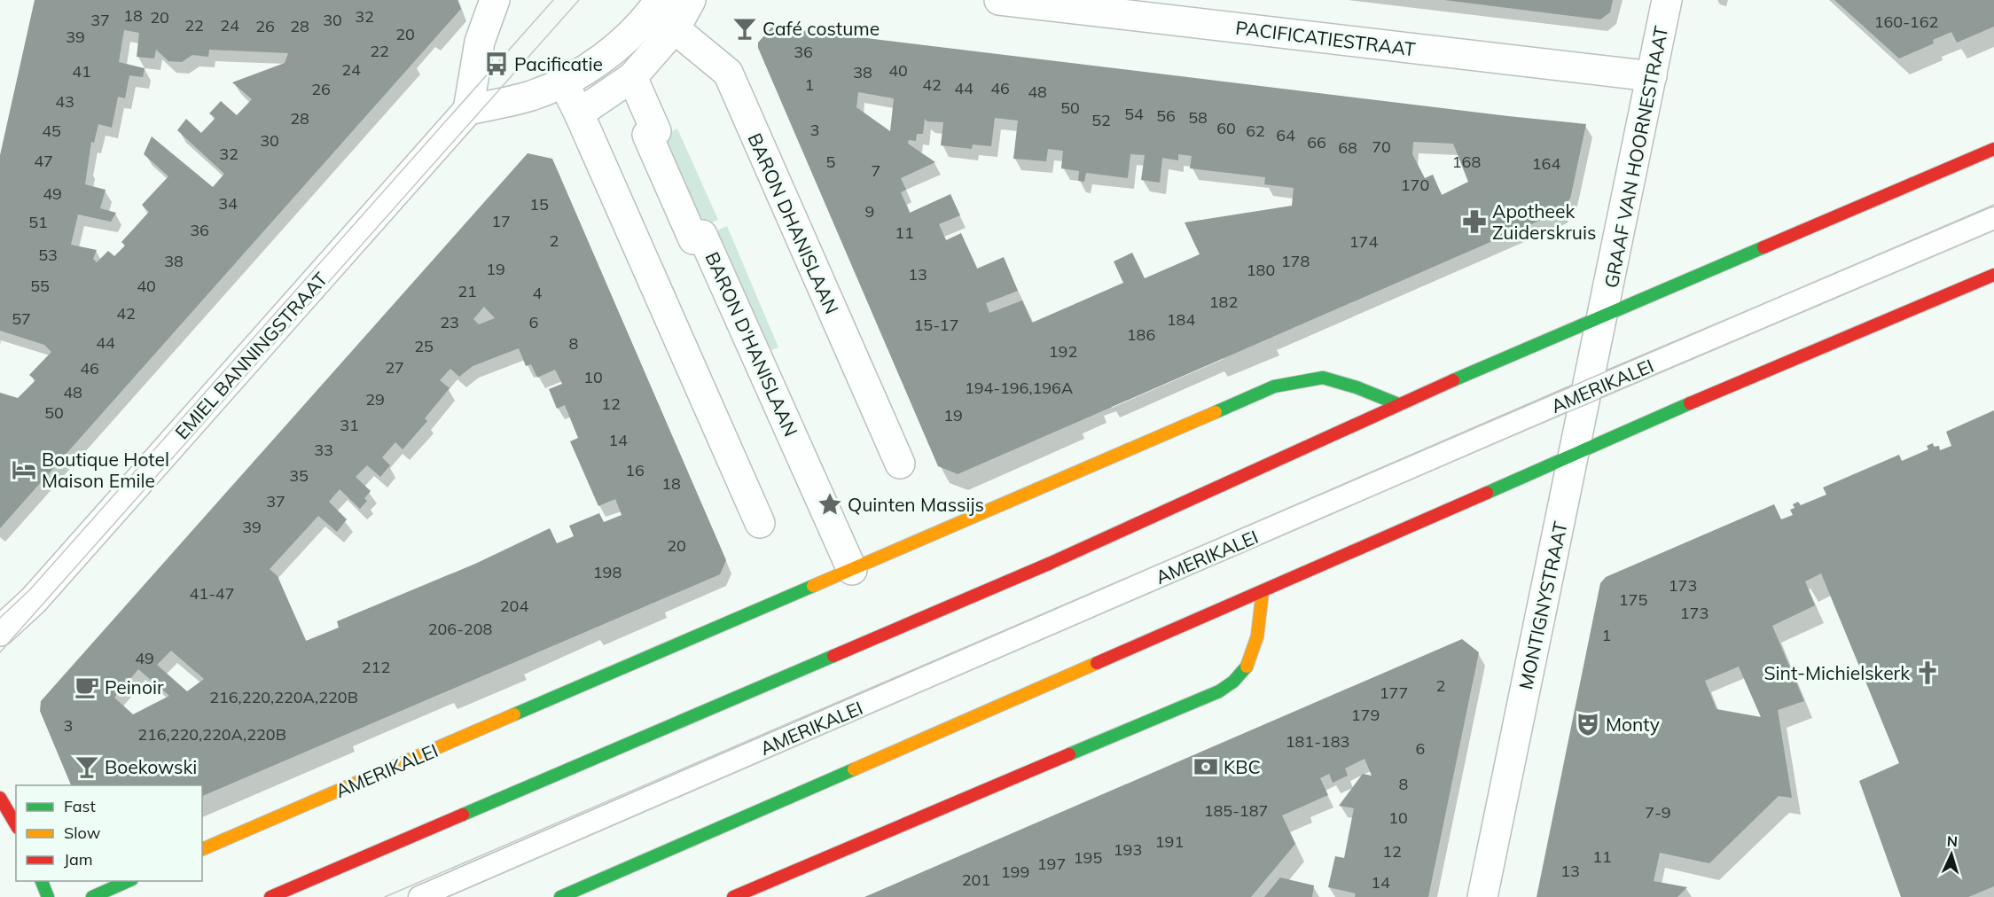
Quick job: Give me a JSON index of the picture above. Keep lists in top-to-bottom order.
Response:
{
  "streets": {
    "main road": ["AMERIKALEI"],
    "street": [
      "PACIFICATIESTRAAT",
      "GRAAF VAN HOORNESTRAAT",
      "BARON DHANISLAAN",
      "BARON D'HANISLAAN",
      "EMIEL BANNINGSTRAAT",
      "MONTIGNYSTRAAT"
    ]
  },
  "crossings": [
    ["PACIFICATIESTRAAT", "GRAAF VAN HOORNESTRAAT"],
    ["GRAAF VAN HOORNESTRAAT", "MONTIGNYSTRAAT"],
    ["BARON D'HANISLAAN", "AMERIKALEI"],
    ["AMERIKALEI", "MONTIGNYSTRAAT"]
  ],
  "places": {
    "bar": ["Café costume", "Boekowski"],
    "bus stop": ["Pacificatie"],
    "pharmacy": ["Apotheek Zuiderskruis"],
    "hotel": ["Boutique Hotel Maison Emile"],
    "place": ["Quinten Massijs"],
    "church": ["Sint-Michielskerk"],
    "cafe": ["Peinoir"],
    "theatre": ["Monty"],
    "bank": ["KBC"]
  },
  "house_numbers": [
    "18",
    "32",
    "20",
    "37",
    "30",
    "160-162",
    "22",
    "24",
    "26",
    "28",
    "20",
    "39",
    "22",
    "36",
    "24",
    "40",
    "41",
    "38",
    "1",
    "42",
    "44",
    "46",
    "26",
    "48",
    "43",
    "50",
    "54",
    "56",
    "58",
    "28",
    "52",
    "60",
    "3",
    "45",
    "62",
    "64",
    "30",
    "66",
    "70",
    "68",
    "32",
    "47",
    "5",
    "168",
    "164",
    "7",
    "170",
    "49",
    "34",
    "15",
    "9",
    "17",
    "51",
    "36",
    "11",
    "2",
    "174",
    "53",
    "38",
    "178",
    "19",
    "180",
    "13",
    "55",
    "40",
    "21",
    "4",
    "182",
    "42",
    "57",
    "184",
    "23",
    "6",
    "15-17",
    "186",
    "44",
    "8",
    "25",
    "192",
    "27",
    "46",
    "10",
    "194-196,196A",
    "48",
    "29",
    "12",
    "50",
    "19",
    "31",
    "14",
    "33",
    "16",
    "35",
    "18",
    "37",
    "39",
    "20",
    "198",
    "173",
    "41-47",
    "175",
    "204",
    "173",
    "206-208",
    "1",
    "49",
    "212",
    "2",
    "177",
    "216,220,220A,220B",
    "179",
    "3",
    "216,220,220A,220B",
    "181-183",
    "6",
    "8",
    "185-187",
    "7-9",
    "10",
    "191",
    "193",
    "12",
    "11",
    "195",
    "197",
    "13",
    "199",
    "201",
    "14"
  ],
  "legend": ["Fast", "Slow", "Jam"],
  "north": "top"
}
